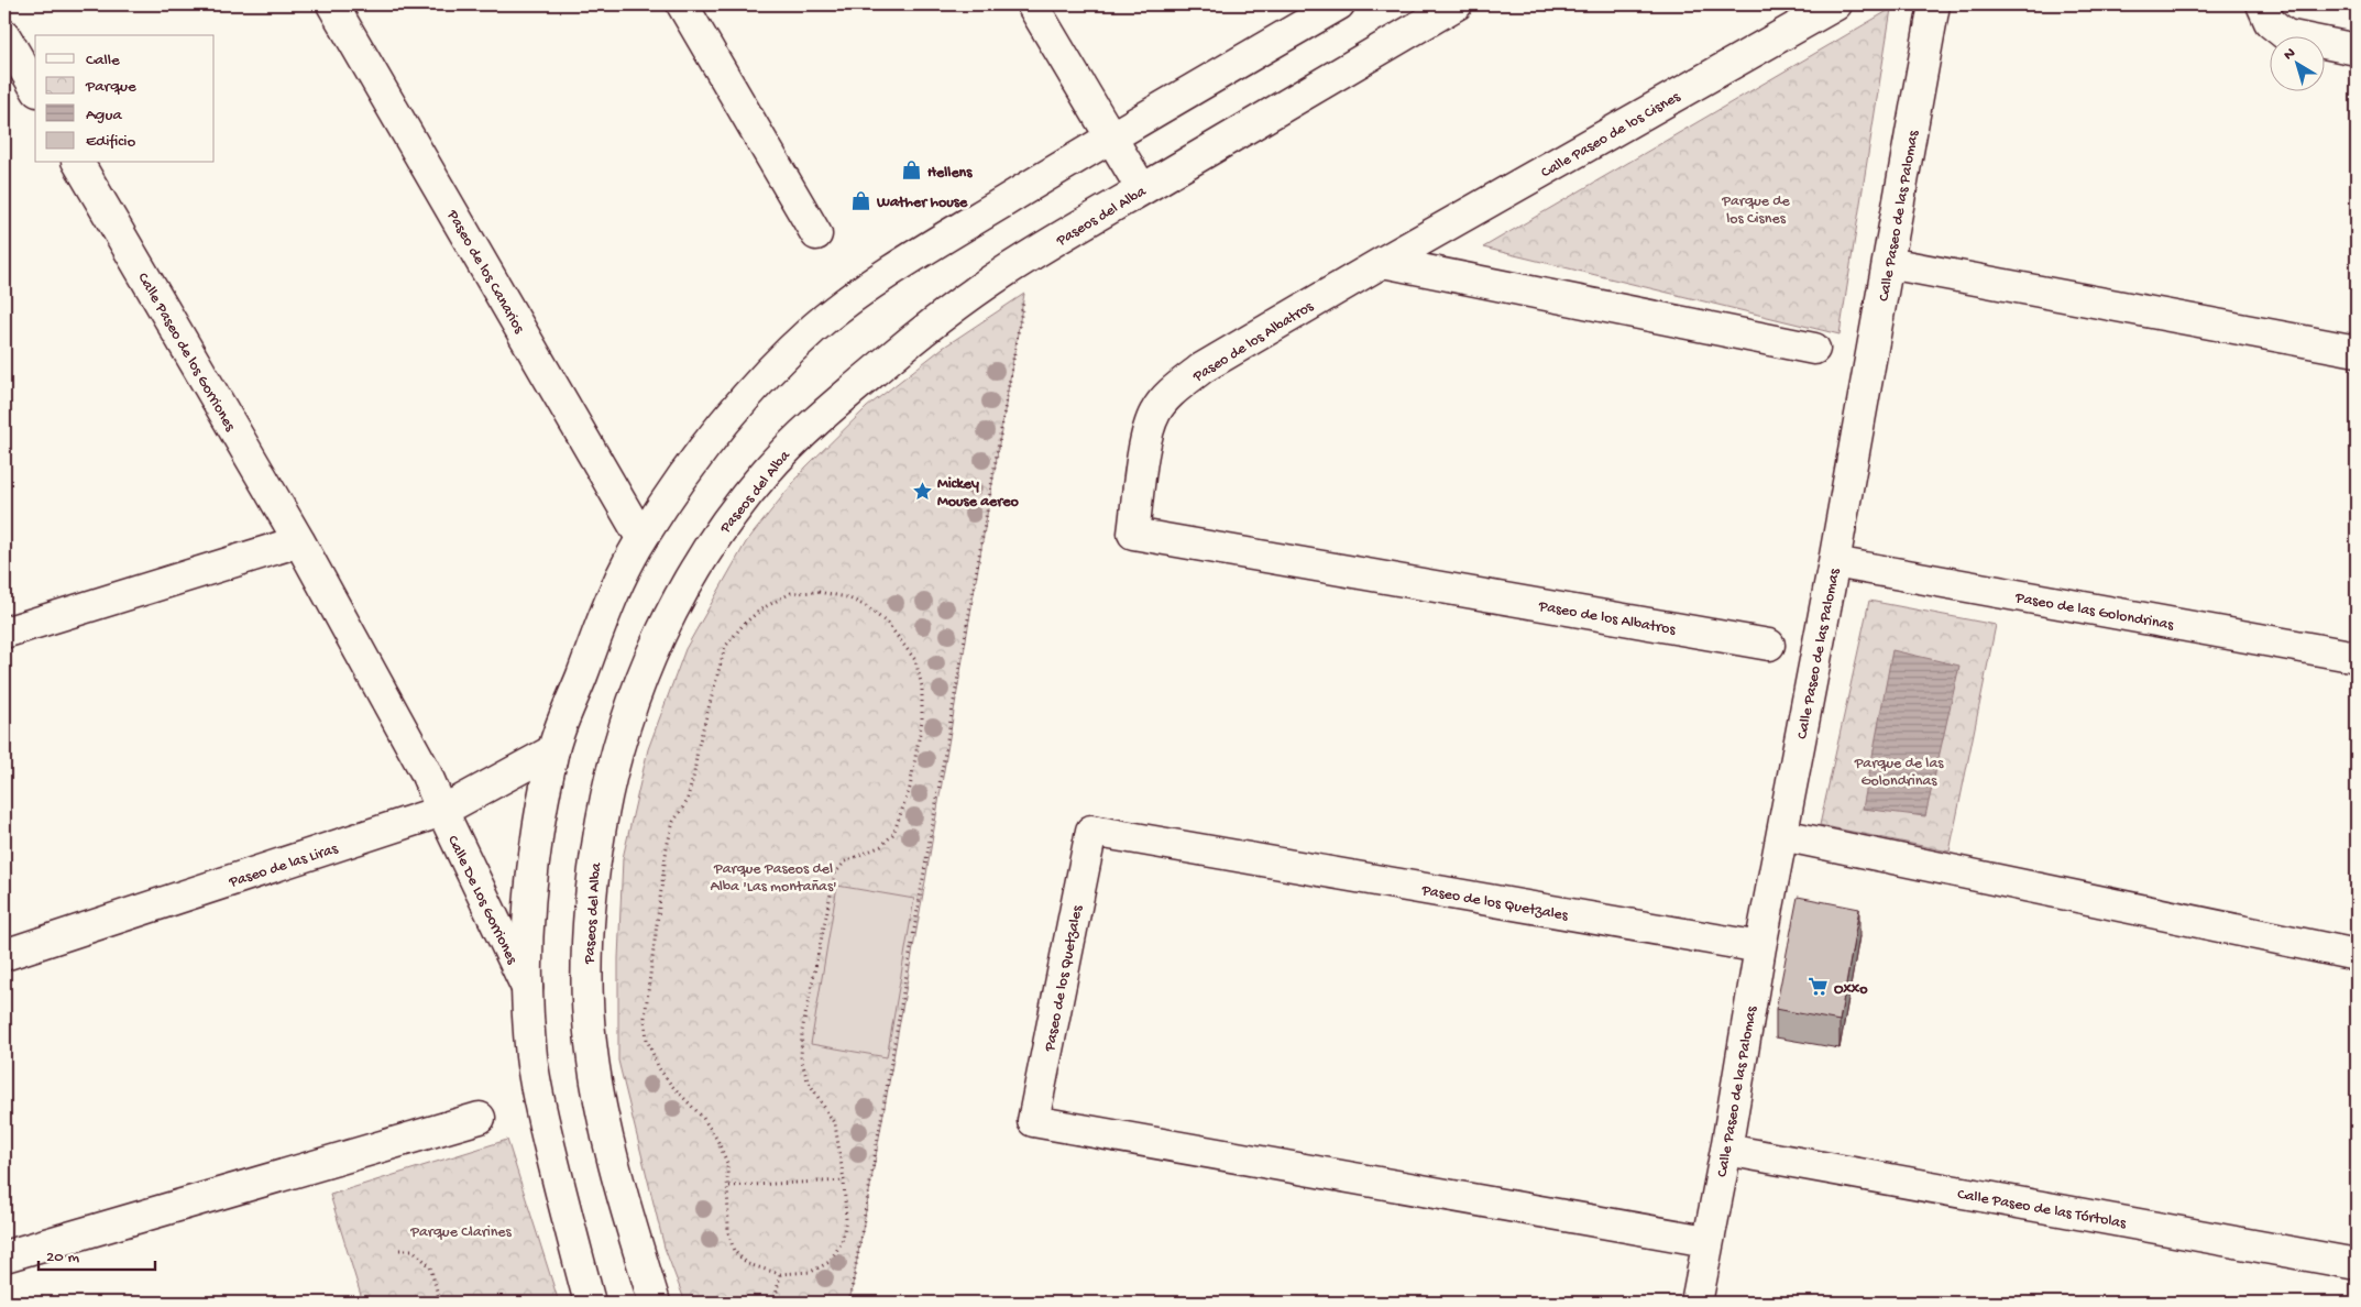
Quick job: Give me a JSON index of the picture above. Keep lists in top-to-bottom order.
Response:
{
  "streets": {
    "street": [
      "Calle Paseo de los Cisnes",
      "Paseos del Alba",
      "Calle Paseo de las Palomas",
      "Paseo de los Canarios",
      "Paseo de los Albatros",
      "Calle Paseo de los Gorriones",
      "Paseo de las Golondrinas",
      "Paseo de las Liras",
      "Calle De Los Gorriones",
      "Paseo de los Quetzales",
      "Calle Paseo de las Tórtolas"
    ]
  },
  "crossings": [
    ["Calle Paseo de los Cisnes", "Paseo de los Albatros"],
    ["Calle Paseo de las Palomas", "Paseo de las Golondrinas"],
    ["Calle Paseo de las Palomas", "Paseo de los Quetzales"],
    ["Calle Paseo de las Palomas", "Calle Paseo de las Tórtolas"],
    ["Calle Paseo de los Gorriones", "Paseo de las Liras"],
    ["Calle Paseo de los Gorriones", "Calle De Los Gorriones"],
    ["Paseo de las Liras", "Calle De Los Gorriones"]
  ],
  "parks": [
    "Parque de los Cisnes",
    "Parque de las Golondrinas",
    "Parque Paseos del Alba 'Las montañas'",
    "Parque Clarines"
  ],
  "places": {
    "shop": ["Hellens", "Wather house"],
    "place": ["Mickey Mouse aereo"],
    "supermarket": ["Oxxo"]
  },
  "legend": [
    "Calle",
    "Parque",
    "Agua",
    "Edificio"
  ],
  "scale_bar": "20 m",
  "north": "top left"
}
